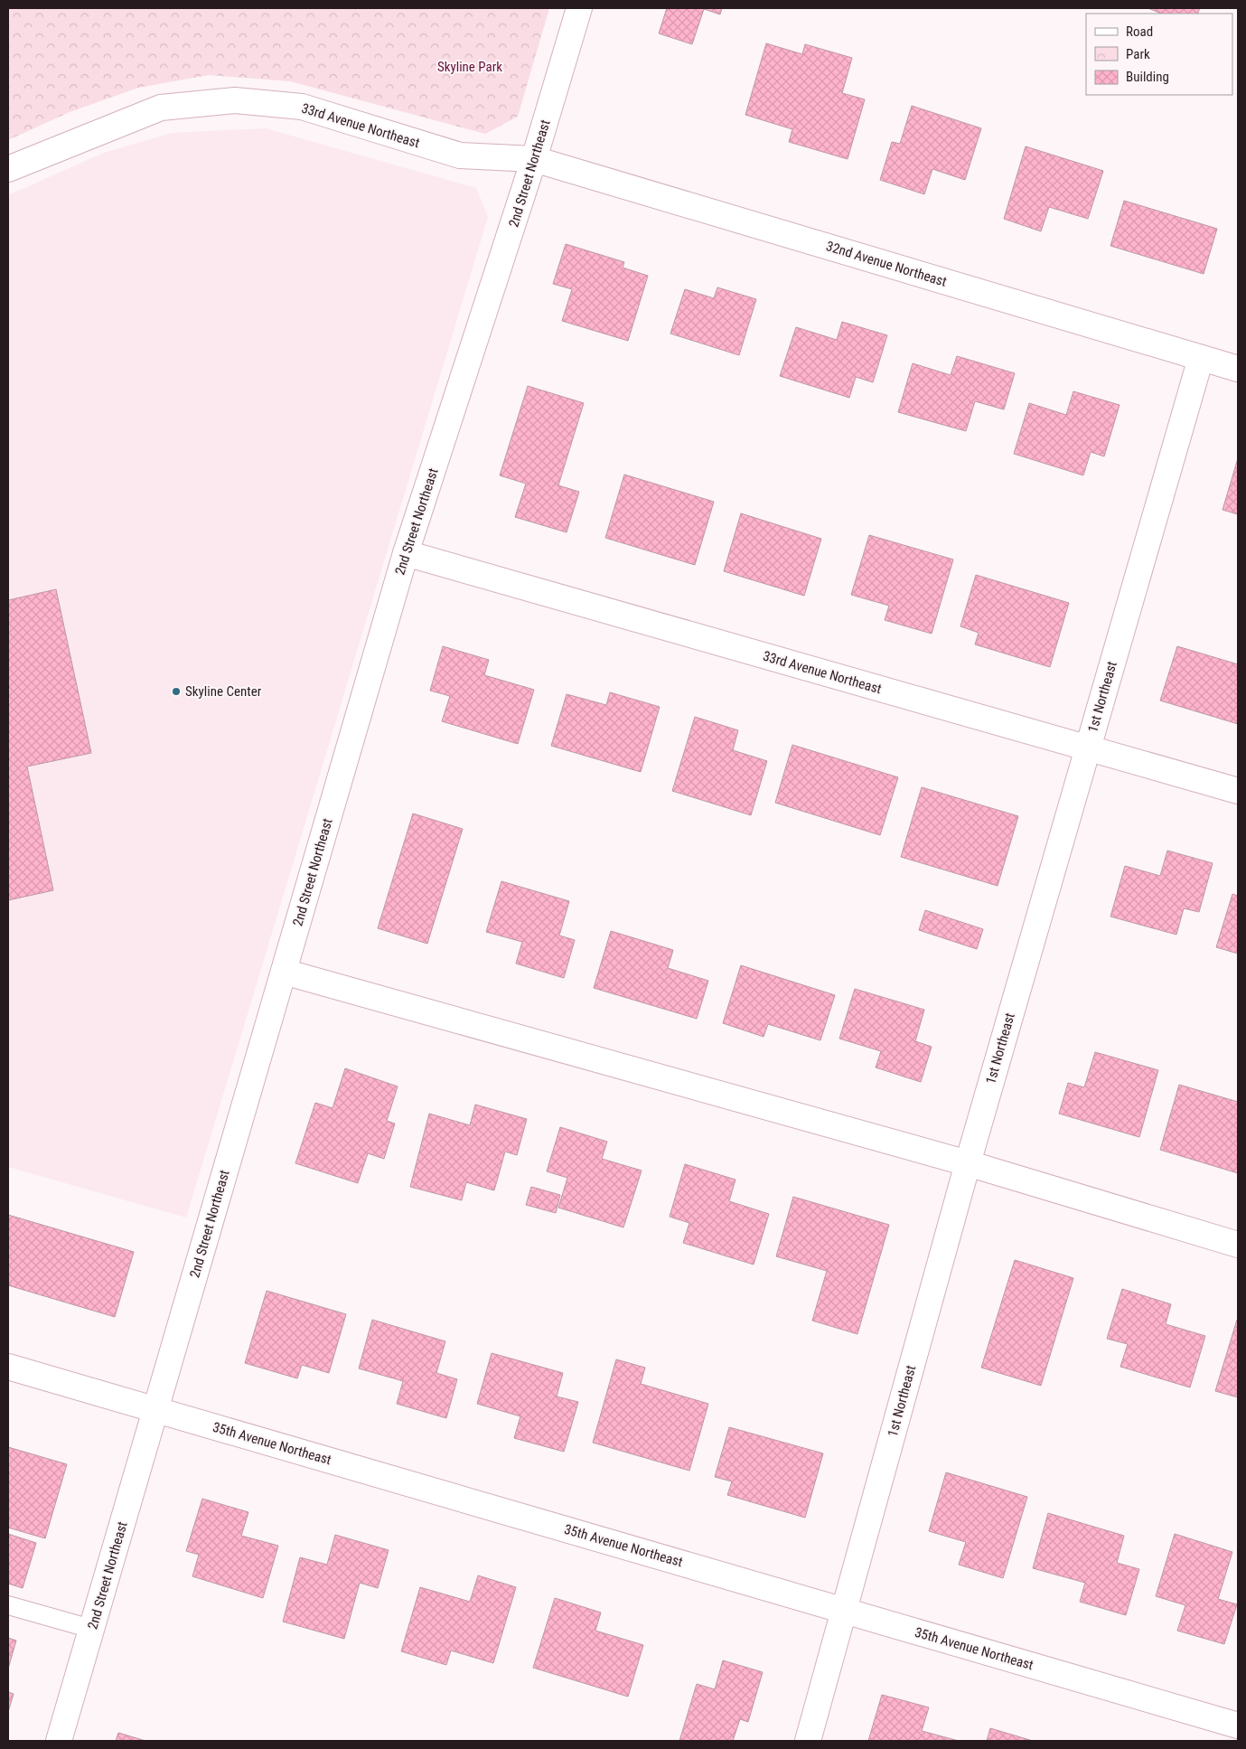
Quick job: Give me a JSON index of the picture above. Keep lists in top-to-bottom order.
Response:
{
  "streets": {
    "street": [
      "33rd Avenue Northeast",
      "2nd Street Northeast",
      "32nd Avenue Northeast",
      "1st Northeast",
      "35th Avenue Northeast"
    ]
  },
  "crossings": [
    ["33rd Avenue Northeast", "2nd Street Northeast"],
    ["33rd Avenue Northeast", "32nd Avenue Northeast"],
    ["33rd Avenue Northeast", "1st Northeast"],
    ["2nd Street Northeast", "32nd Avenue Northeast"],
    ["2nd Street Northeast", "35th Avenue Northeast"],
    ["32nd Avenue Northeast", "1st Northeast"],
    ["1st Northeast", "35th Avenue Northeast"]
  ],
  "parks": ["Skyline Park"],
  "places": ["Skyline Center"],
  "legend": ["Road", "Park", "Building"]
}
